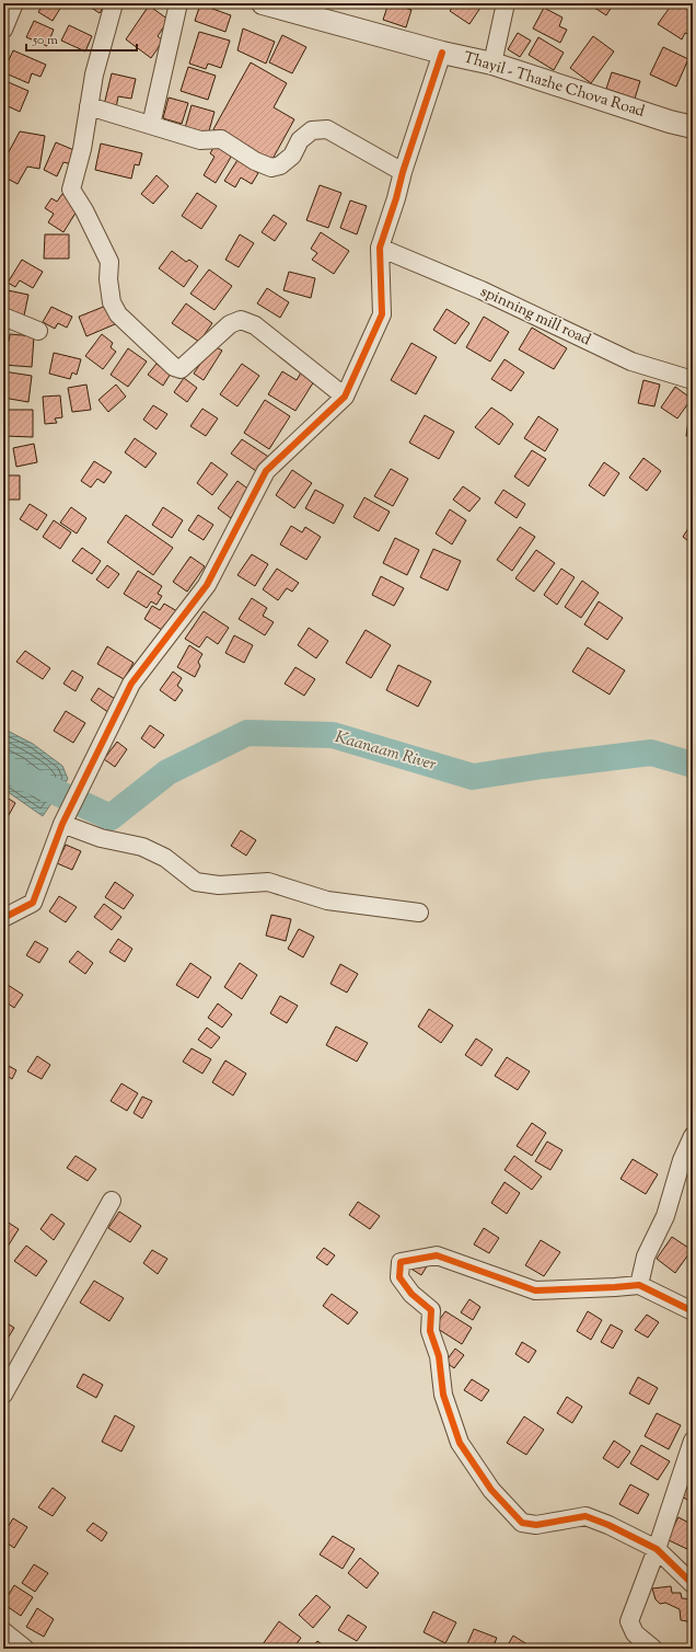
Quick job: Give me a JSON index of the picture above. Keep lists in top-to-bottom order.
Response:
{
  "streets": {
    "street": ["Thayil - Thazhe Chova Road", "spinning mill road"]
  },
  "water": ["Kaanaam River"],
  "scale_bar": "50 m"
}
